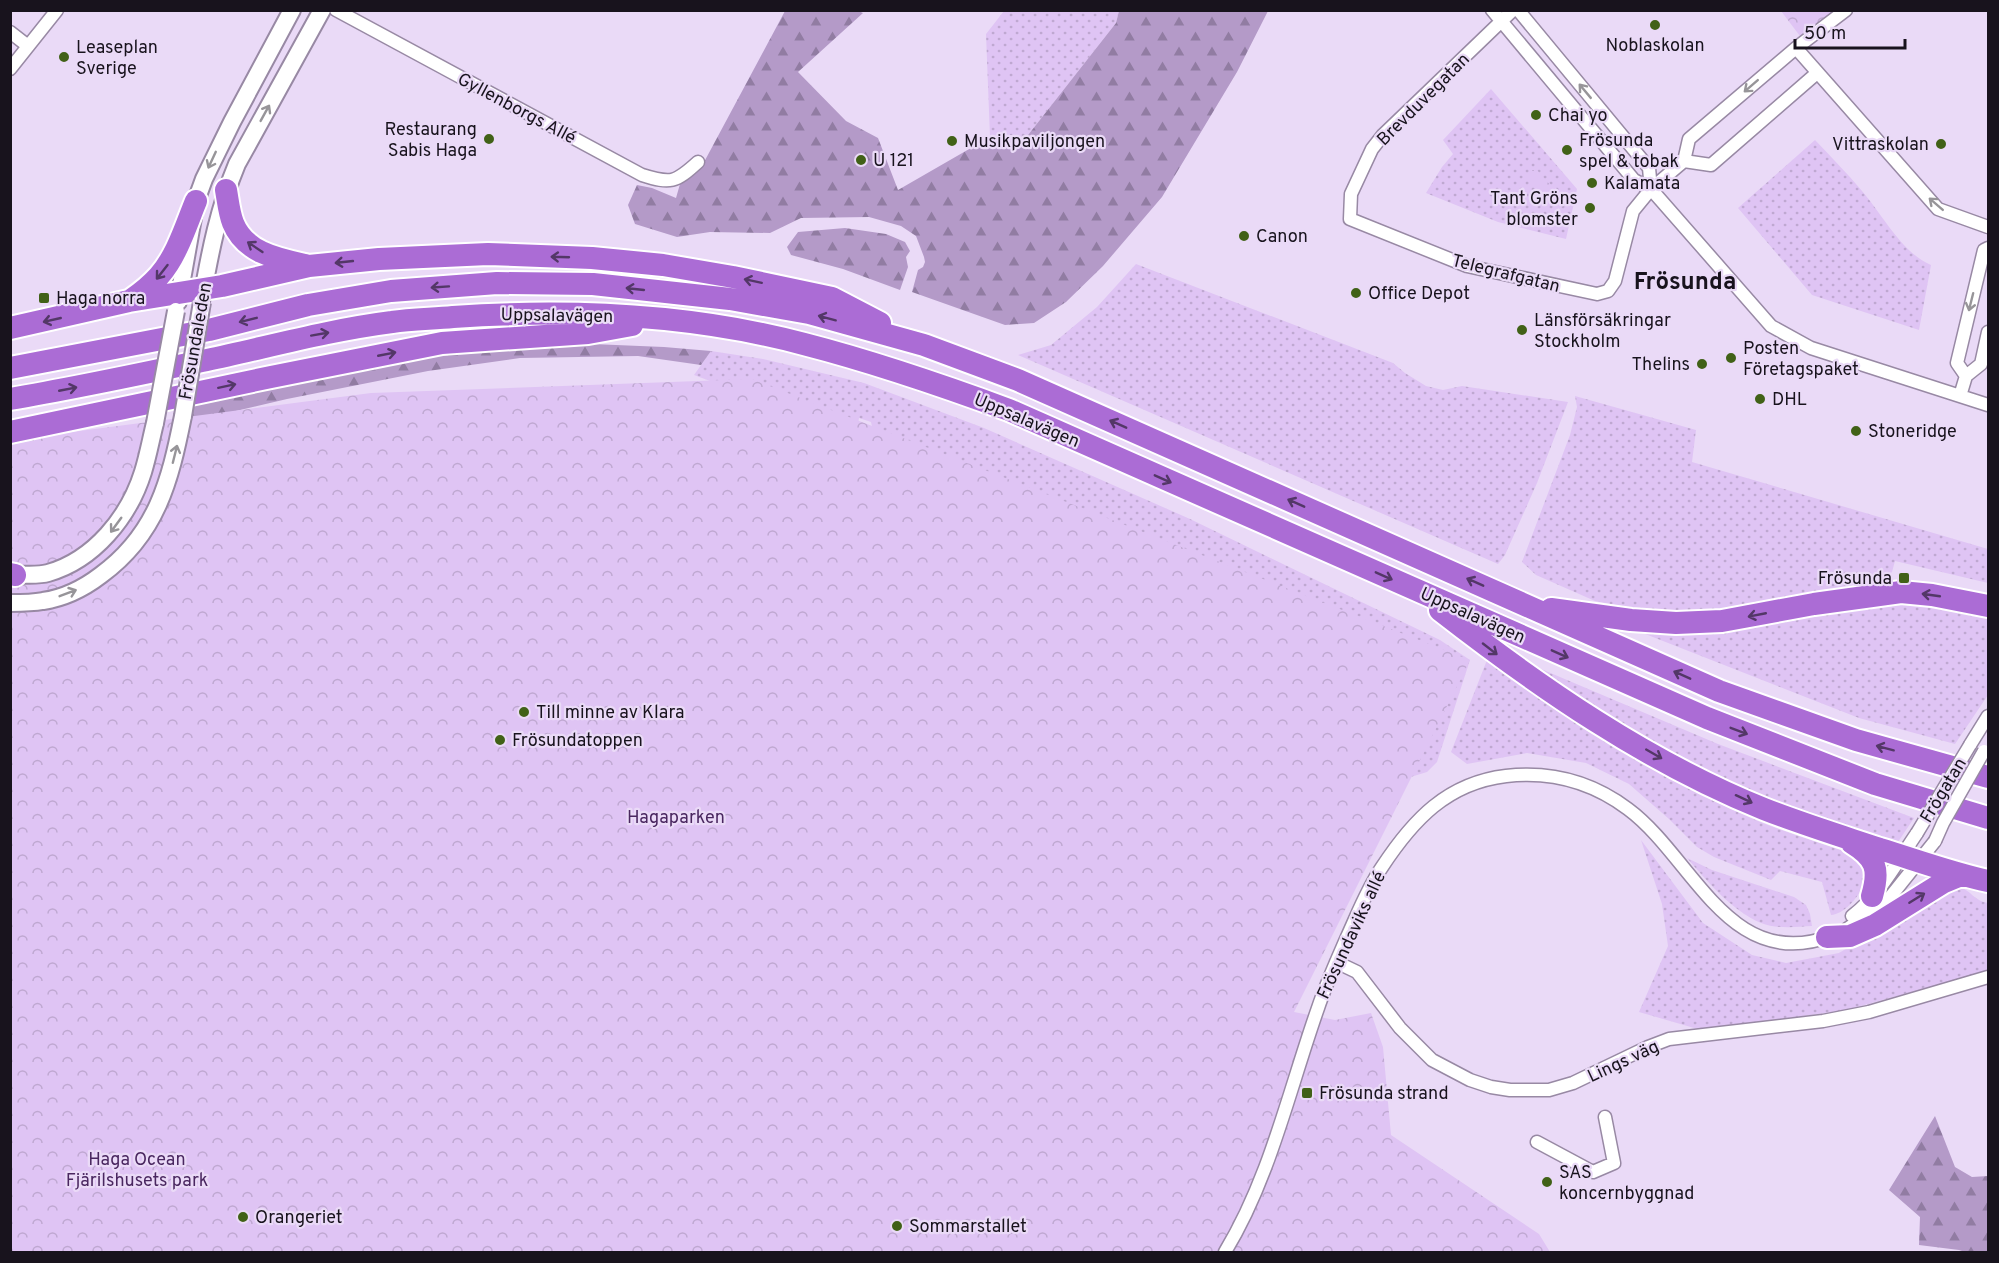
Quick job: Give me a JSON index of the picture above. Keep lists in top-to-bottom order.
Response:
{
  "streets": {
    "highway": ["Uppsalavägen"],
    "main road": ["Frösundaleden"],
    "street": [
      "Brevduvegatan",
      "Gyllenborgs Allé",
      "Telegrafgatan",
      "Frögatan",
      "Frösundaviks allé",
      "Lings väg"
    ]
  },
  "crossings": [
    ["Brevduvegatan", "Telegrafgatan"],
    ["Frögatan", "Frösundaviks allé"],
    ["Frösundaviks allé", "Lings väg"]
  ],
  "districts": ["Frösunda"],
  "parks": ["Hagaparken", "Haga Ocean Fjärilshusets park"],
  "places": {
    "other": [
      "Noblaskolan",
      "Leaseplan Sverige",
      "Chai yo",
      "Restaurang Sabis Haga",
      "Musikpaviljongen",
      "Vittraskolan",
      "Frösunda spel & tobak",
      "U 121",
      "Kalamata",
      "Tant Gröns blomster",
      "Canon",
      "Office Depot",
      "Länsförsäkringar Stockholm",
      "Posten Företagspaket",
      "Thelins",
      "DHL",
      "Stoneridge",
      "Till minne av Klara",
      "Frösundatoppen",
      "SAS koncernbyggnad",
      "Orangeriet",
      "Sommarstallet"
    ],
    "transit": ["Haga norra", "Frösunda", "Frösunda strand"]
  },
  "scale_bar": "50 m"
}
